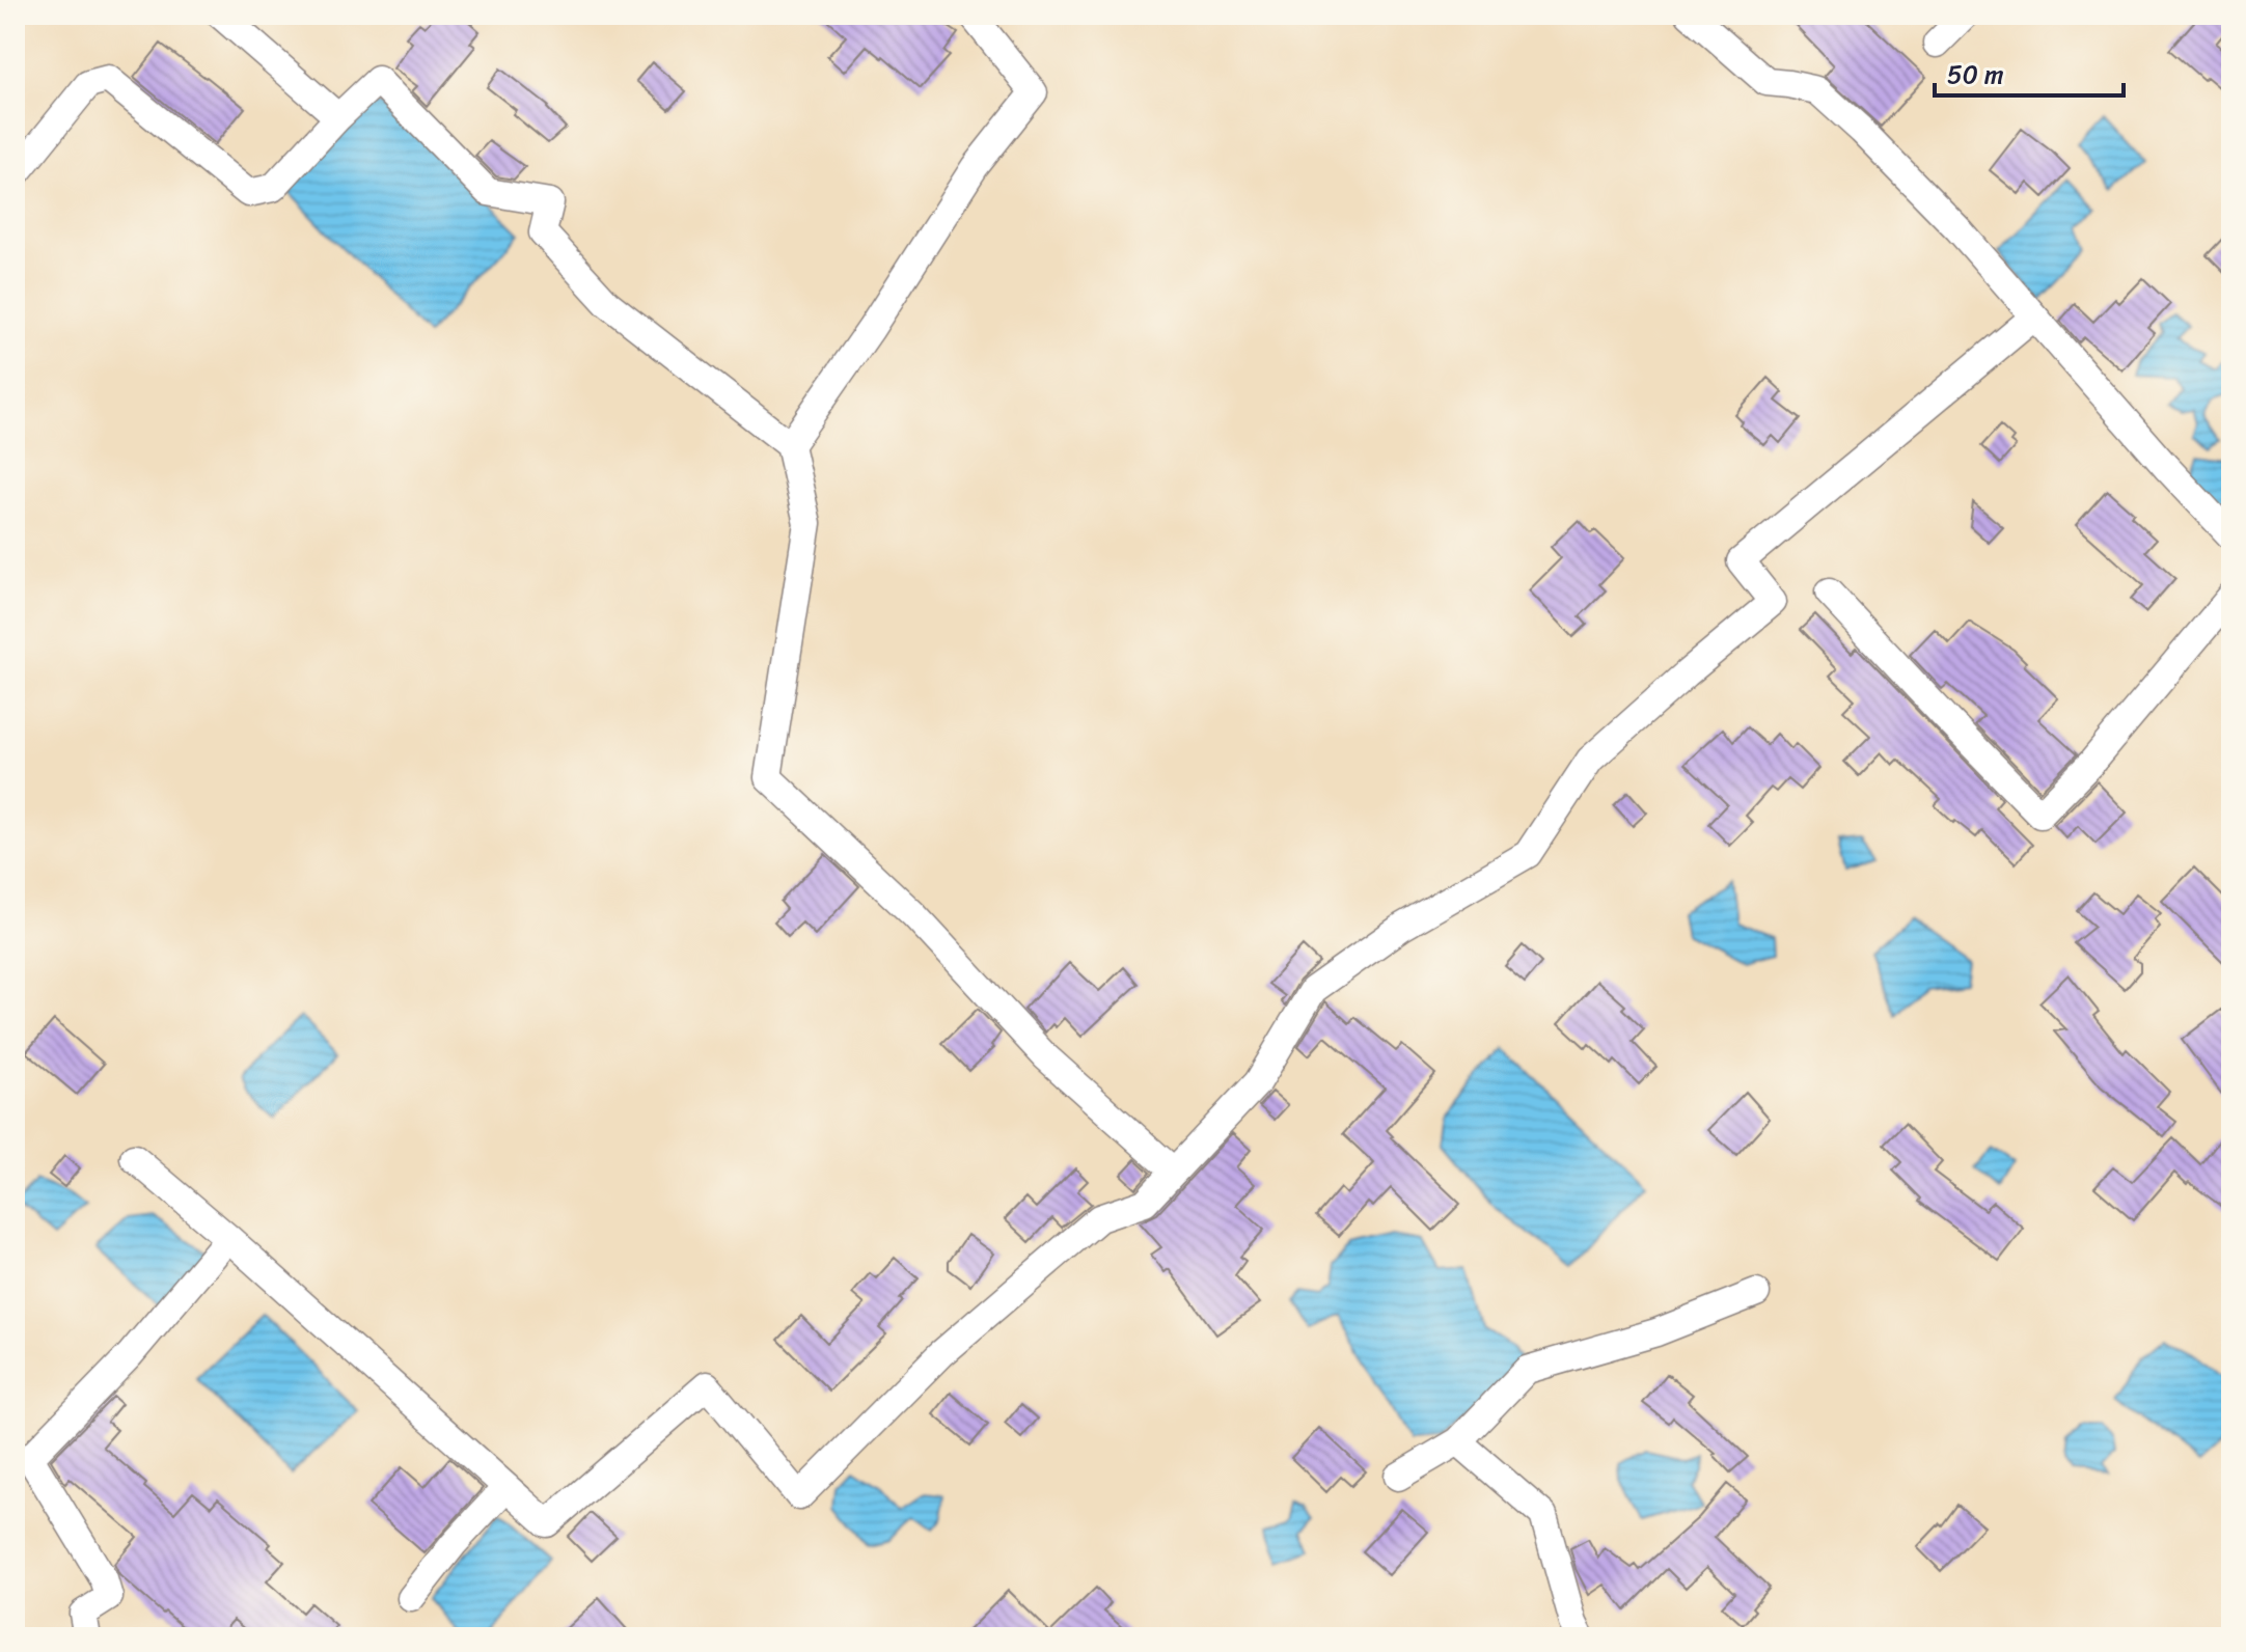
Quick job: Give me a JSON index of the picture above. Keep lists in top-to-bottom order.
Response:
{
  "scale_bar": "50 m"
}
